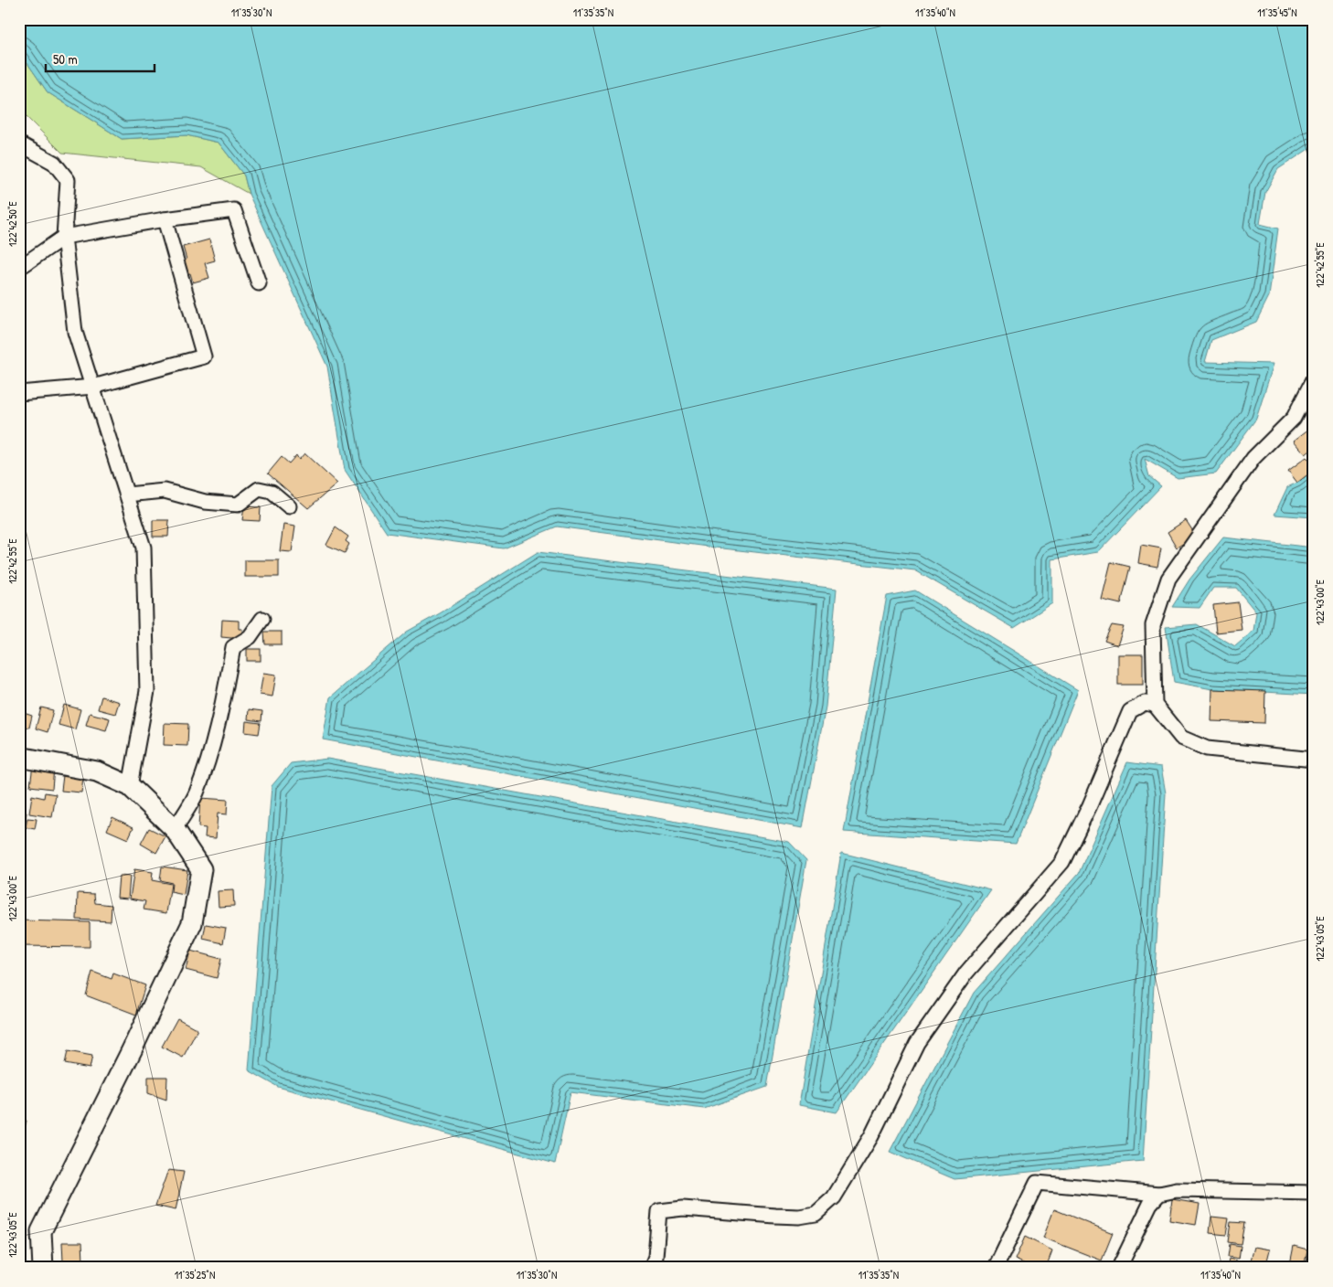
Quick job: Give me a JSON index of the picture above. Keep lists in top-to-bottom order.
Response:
{
  "scale_bar": "50 m",
  "coordinates": [
    "11°35'30\"N",
    "11°35'35\"N",
    "11°35'40\"N",
    "11°35'45\"N",
    "122°42'50\"E",
    "122°42'55\"E",
    "122°43'00\"E",
    "122°43'05\"E",
    "11°35'25\"N"
  ]
}
